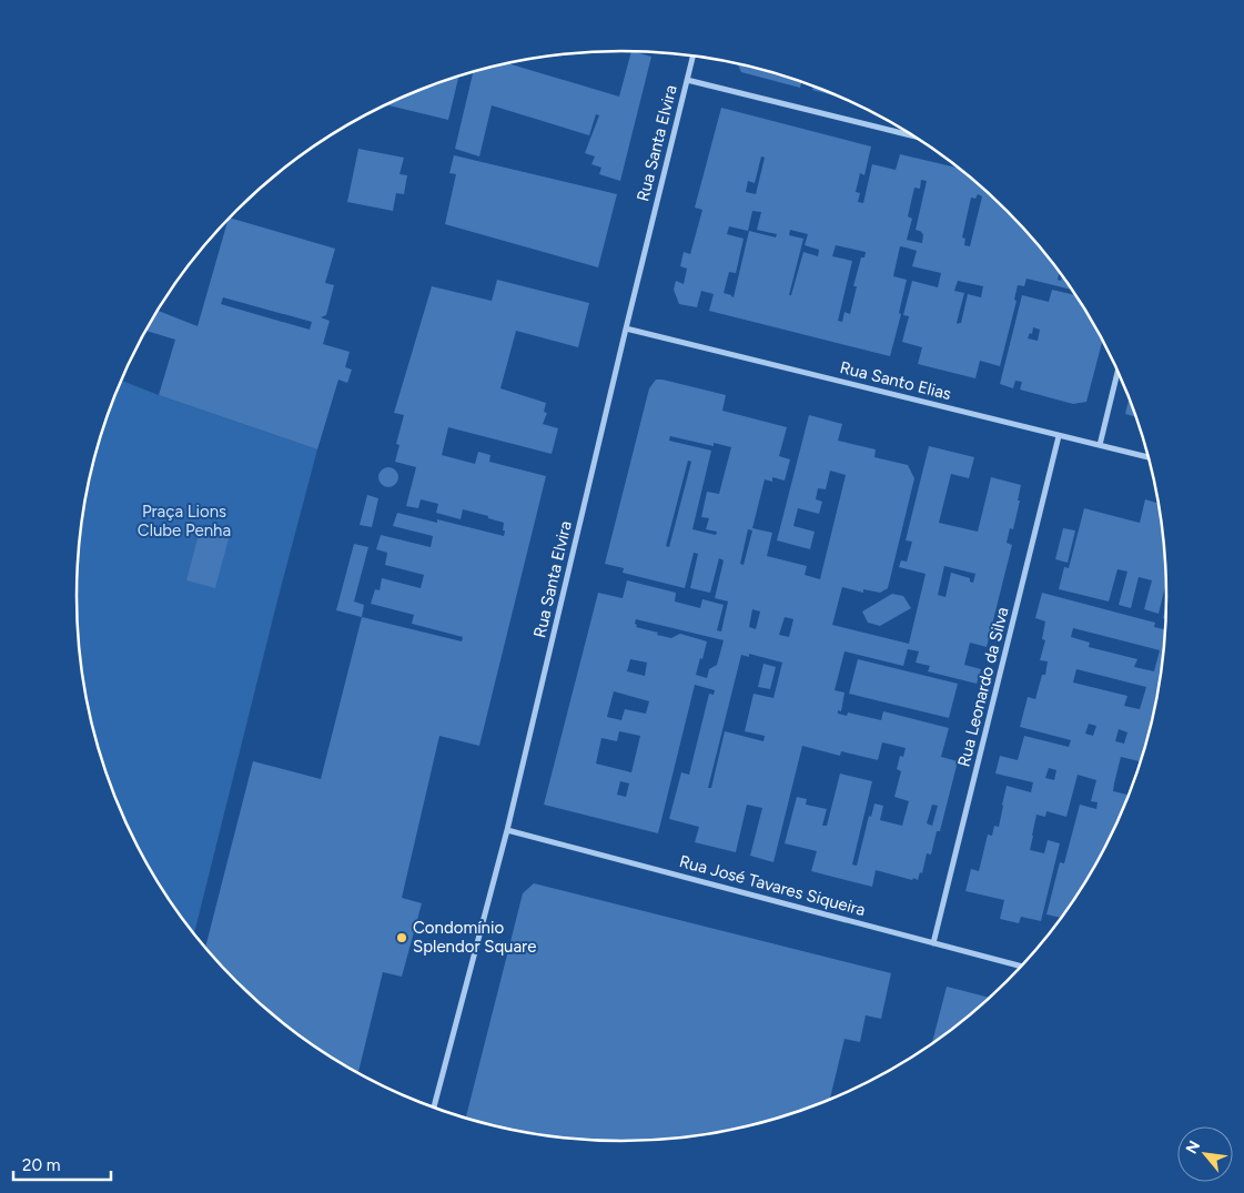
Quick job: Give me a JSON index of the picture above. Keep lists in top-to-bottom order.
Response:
{
  "streets": {
    "street": [
      "Rua Santa Elvira",
      "Rua Santo Elias",
      "Rua Leonardo da Silva",
      "Rua José Tavares Siqueira"
    ]
  },
  "crossings": [
    ["Rua Santa Elvira", "Rua Santo Elias"],
    ["Rua Santa Elvira", "Rua José Tavares Siqueira"],
    ["Rua Santo Elias", "Rua Leonardo da Silva"],
    ["Rua Leonardo da Silva", "Rua José Tavares Siqueira"]
  ],
  "parks": ["Praça Lions Clube Penha"],
  "places": ["Condomínio Splendor Square"],
  "scale_bar": "20 m",
  "north": "top left"
}
